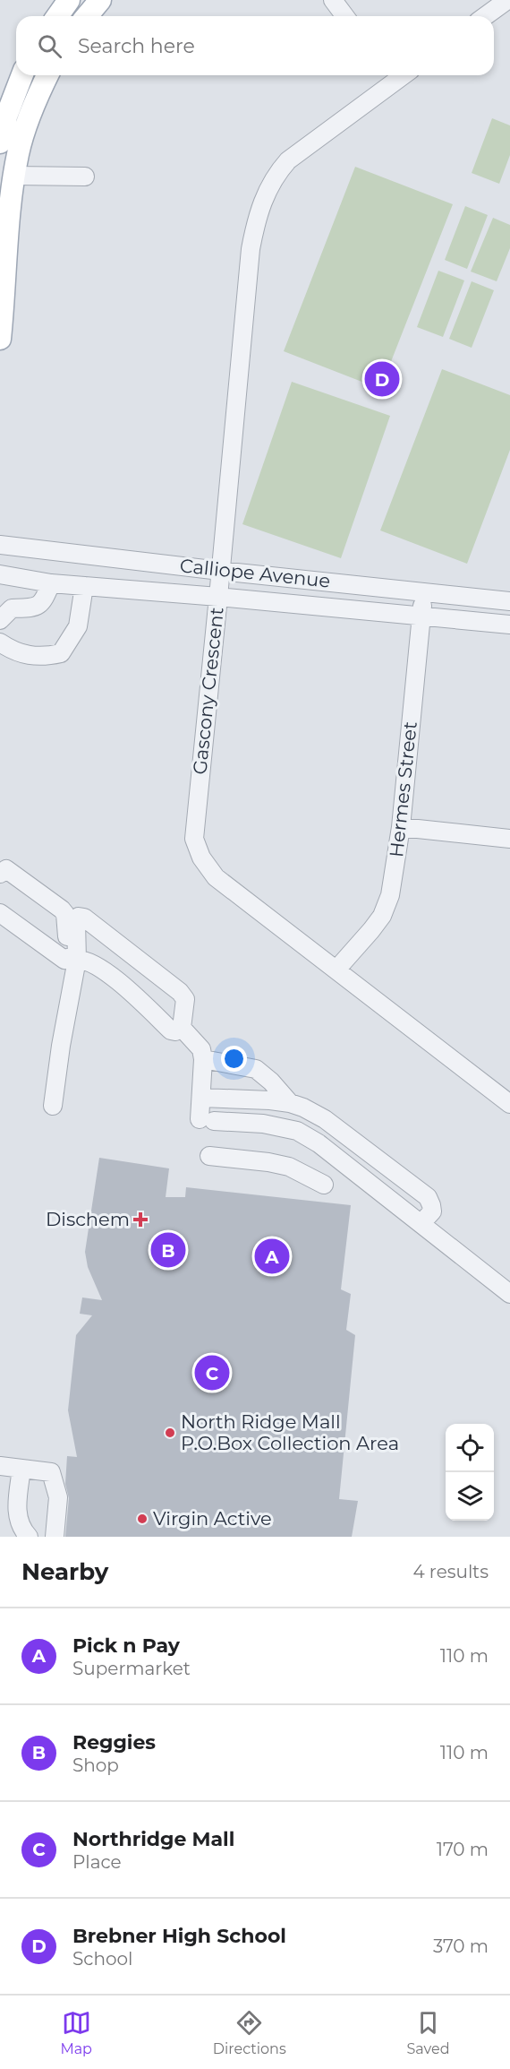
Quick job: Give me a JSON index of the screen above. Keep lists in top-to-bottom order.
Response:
{
  "streets": {
    "street": ["Calliope Avenue", "Gascony Crescent", "Hermes Street"]
  },
  "crossings": [
    ["Calliope Avenue", "Gascony Crescent"],
    ["Calliope Avenue", "Hermes Street"],
    ["Gascony Crescent", "Hermes Street"]
  ],
  "places": {
    "health": ["Dischem"],
    "other": ["North Ridge Mall P.O.Box Collection Area", "Virgin Active"]
  },
  "page": {
    "search": "Search here",
    "pins": [
      "D",
      "B",
      "A",
      "C"
    ],
    "heading": ["Nearby", "4 results"],
    "list": [
      {
        "mark": "A",
        "name": "Pick n Pay",
        "note": "Supermarket",
        "value": "110 m"
      },
      {
        "mark": "B",
        "name": "Reggies",
        "note": "Shop",
        "value": "110 m"
      },
      {
        "mark": "C",
        "name": "Northridge Mall",
        "note": "Place",
        "value": "170 m"
      },
      {
        "mark": "D",
        "name": "Brebner High School",
        "note": "School",
        "value": "370 m"
      }
    ],
    "nav": ["Map", "Directions", "Saved"]
  }
}
